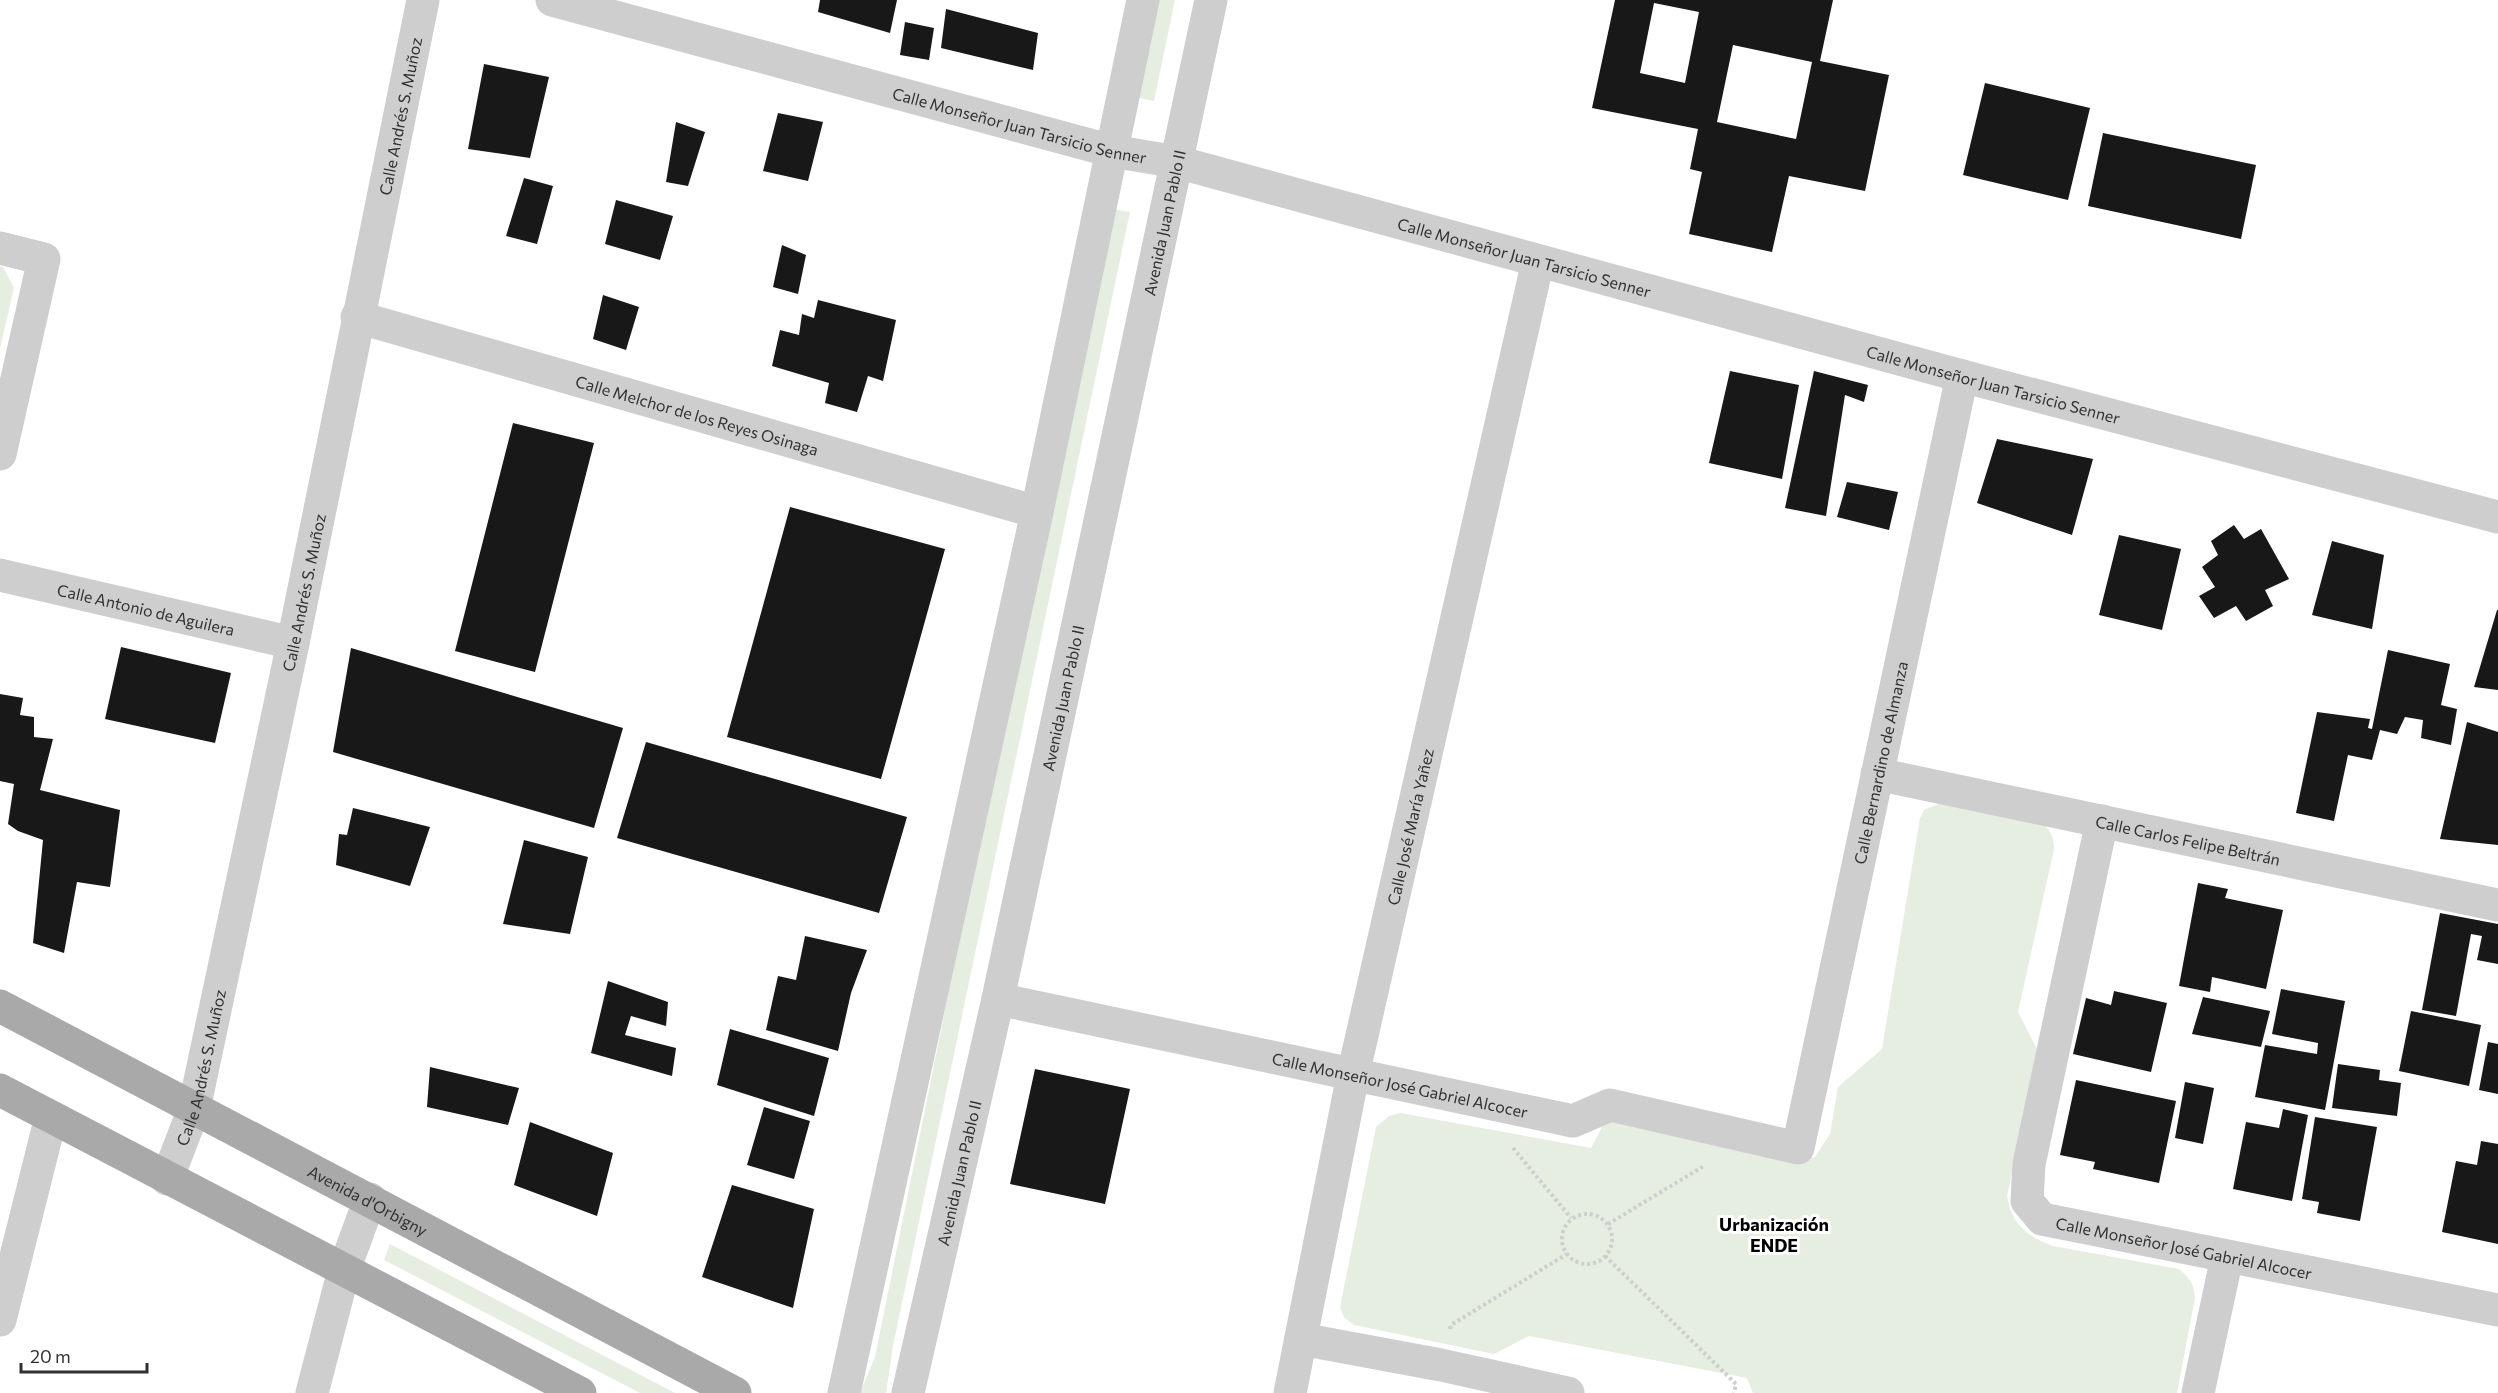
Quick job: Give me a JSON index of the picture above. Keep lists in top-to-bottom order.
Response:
{
  "streets": {
    "main road": ["Avenida d'Orbigny"],
    "street": [
      "Calle Andrés S. Muñoz",
      "Calle Monseñor Juan Tarsicio Senner",
      "Avenida Juan Pablo II",
      "Calle Melchor de los Reyes Osinaga",
      "Calle Antonio de Aguilera",
      "Calle Bernardino de Almanza",
      "Calle José María Yañez",
      "Calle Carlos Felipe Beltrán",
      "Calle Monseñor José Gabriel Alcocer"
    ]
  },
  "crossings": [
    ["Calle Andrés S. Muñoz", "Calle Melchor de los Reyes Osinaga"],
    ["Calle Andrés S. Muñoz", "Calle Antonio de Aguilera"],
    ["Calle Andrés S. Muñoz", "Avenida d'Orbigny"],
    ["Calle Monseñor Juan Tarsicio Senner", "Avenida Juan Pablo II"],
    ["Calle Monseñor Juan Tarsicio Senner", "Calle Bernardino de Almanza"],
    ["Calle Monseñor Juan Tarsicio Senner", "Calle José María Yañez"],
    ["Avenida Juan Pablo II", "Calle Monseñor José Gabriel Alcocer"],
    ["Calle Bernardino de Almanza", "Calle Carlos Felipe Beltrán"],
    ["Calle Bernardino de Almanza", "Calle Monseñor José Gabriel Alcocer"],
    ["Calle José María Yañez", "Calle Monseñor José Gabriel Alcocer"],
    ["Calle Carlos Felipe Beltrán", "Calle Monseñor José Gabriel Alcocer"]
  ],
  "districts": ["Urbanización ENDE"],
  "scale_bar": "20 m"
}
